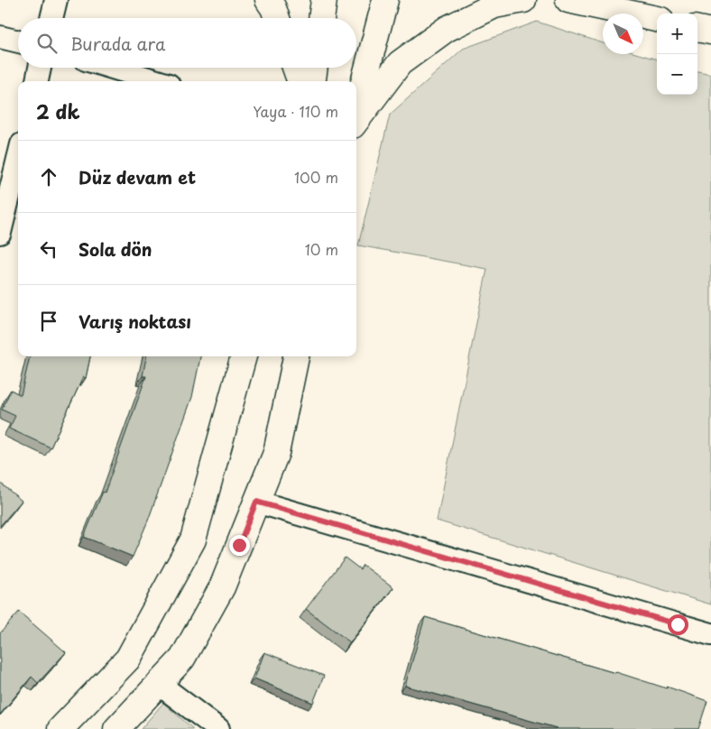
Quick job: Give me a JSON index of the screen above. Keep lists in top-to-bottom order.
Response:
{
  "north": "bottom right",
  "page": {
    "map_buttons": ["+", "−"],
    "search": "Burada ara",
    "heading": ["2 dk", "Yaya · 110 m"],
    "list": [
      ["Düz devam et", "100 m"],
      ["Sola dön", "10 m"],
      "Varış noktası"
    ]
  }
}
